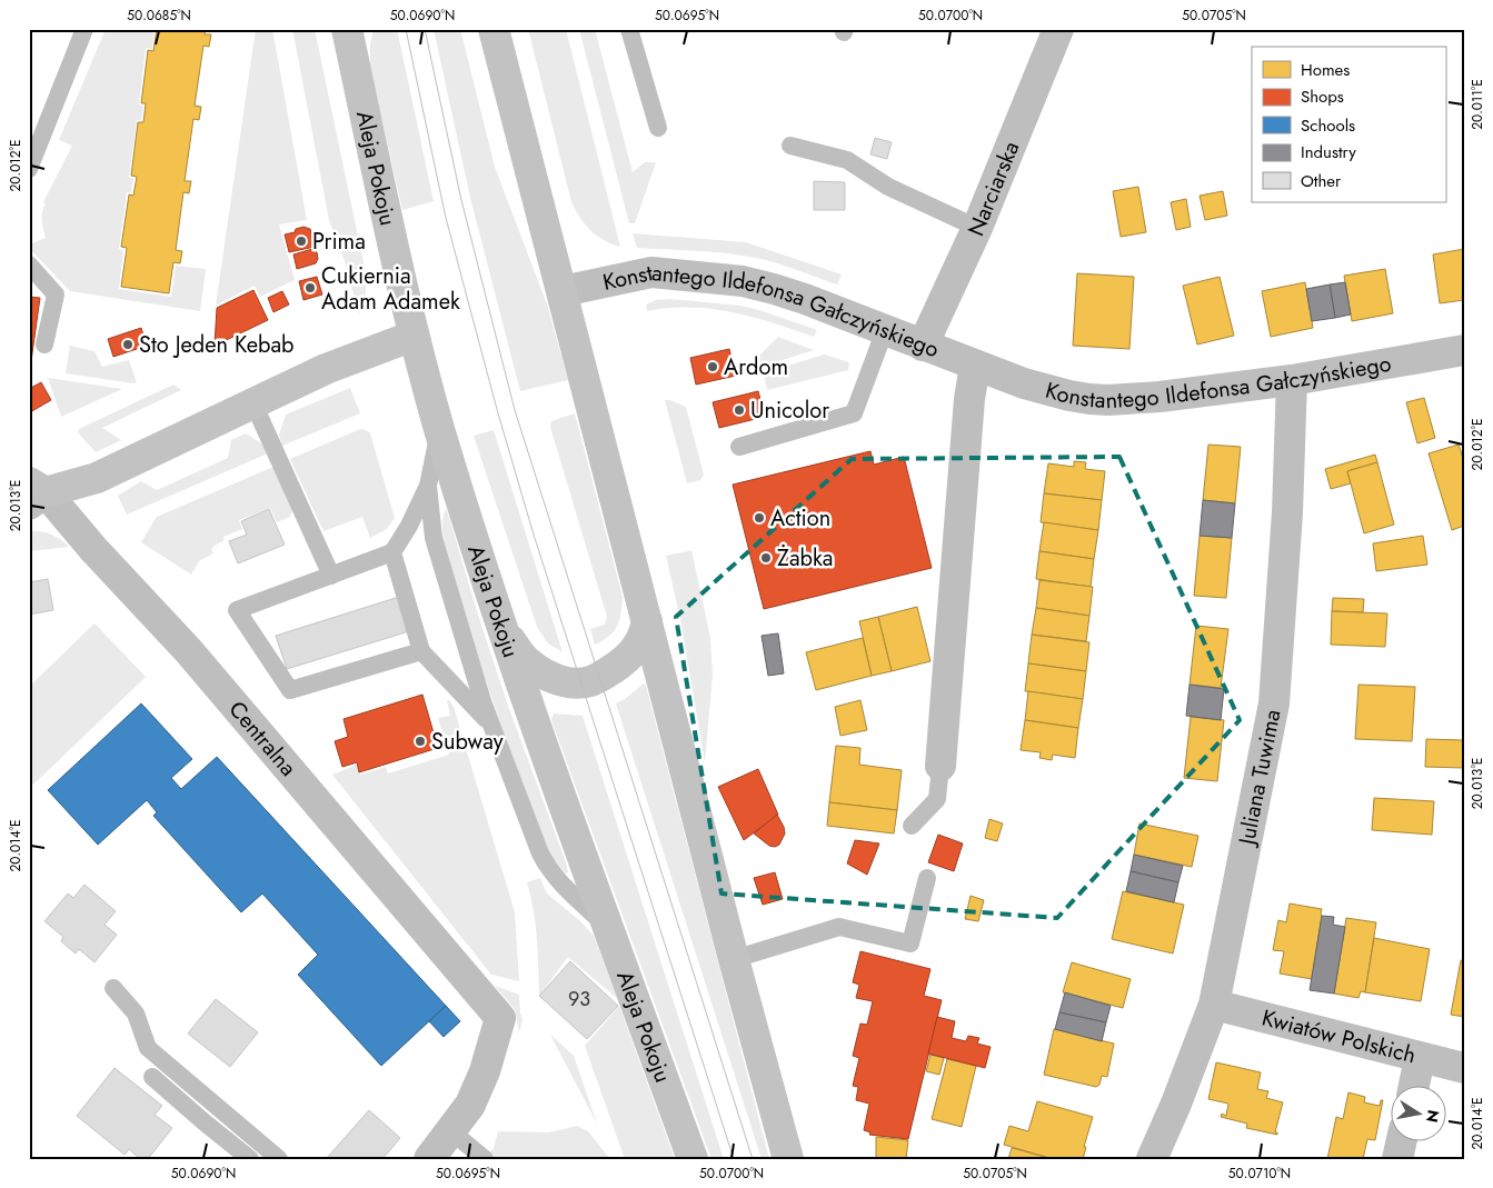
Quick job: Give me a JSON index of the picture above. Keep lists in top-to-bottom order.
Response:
{
  "streets": {
    "main road": ["Aleja Pokoju", "Centralna"],
    "street": [
      "Narciarska",
      "Konstantego Ildefonsa Gałczyńskiego",
      "Juliana Tuwima",
      "Kwiatów Polskich"
    ]
  },
  "crossings": [
    ["Aleja Pokoju", "Centralna"],
    ["Narciarska", "Konstantego Ildefonsa Gałczyńskiego"],
    ["Konstantego Ildefonsa Gałczyńskiego", "Juliana Tuwima"],
    ["Juliana Tuwima", "Kwiatów Polskich"]
  ],
  "places": [
    "Prima",
    "Cukiernia Adam Adamek",
    "Sto Jeden Kebab",
    "Ardom",
    "Unicolor",
    "Action",
    "Żabka",
    "Subway"
  ],
  "house_numbers": ["93"],
  "legend": [
    "Homes",
    "Shops",
    "Schools",
    "Industry",
    "Other"
  ],
  "north": "right",
  "coordinates": [
    "50.0685°N",
    "50.0690°N",
    "50.0695°N",
    "50.0700°N",
    "50.0705°N",
    "20.011°E",
    "20.012°E",
    "20.013°E",
    "20.014°E",
    "50.0710°N"
  ]
}
